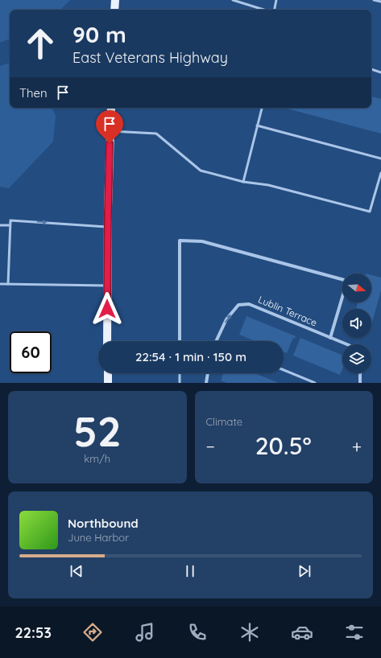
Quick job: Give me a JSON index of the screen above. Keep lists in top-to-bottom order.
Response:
{
  "streets": {
    "street": ["Lublin Terrace"]
  },
  "one_way": ["Lublin Terrace"],
  "north": "right",
  "page": {
    "turn": ["90 m", "East Veterans Highway"],
    "then": "Then",
    "limit": "60",
    "trip": "22:54 · 1 min · 150 m",
    "tile": [
      ["52", "km/h"],
      "Climate"
    ],
    "heat": ["−", "20.5°", "+"],
    "song": ["Northbound", "June Harbor"],
    "tabs": "22:53"
  }
}
